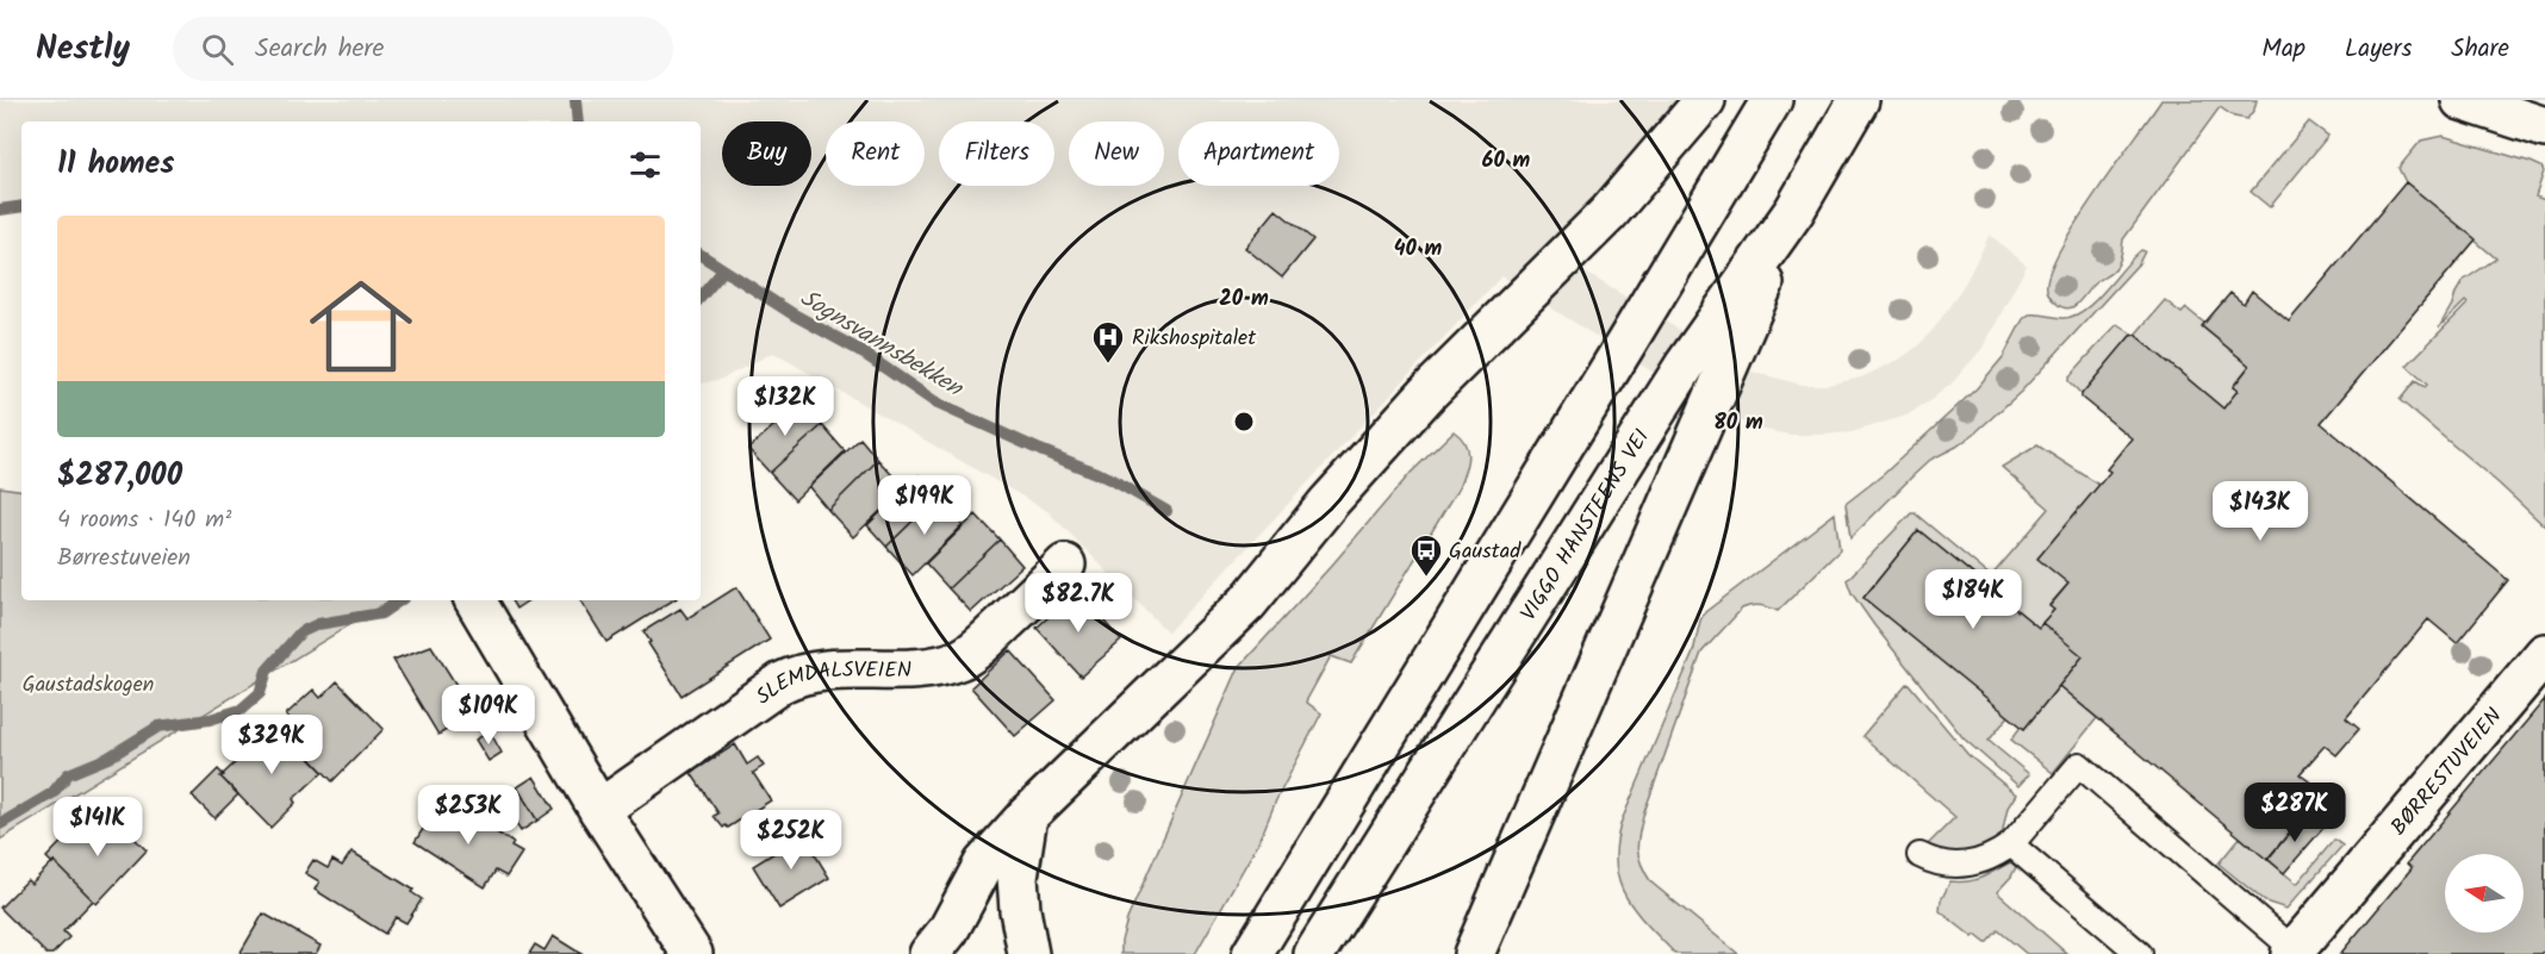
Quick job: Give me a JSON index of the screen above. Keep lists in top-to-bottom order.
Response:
{
  "streets": {
    "main road": ["VIGGO HANSTEENS VEI", "SLEMDALSVEIEN", "BØRRESTUVEIEN"]
  },
  "water": ["Sognsvannsbekken"],
  "parks": ["Gaustadskogen"],
  "places": {
    "hospital": ["Rikshospitalet"],
    "bus stop": ["Gaustad"]
  },
  "north": "left",
  "page": {
    "header": "Nestly",
    "search": "Search here",
    "nav": ["Map", "Layers", "Share"],
    "chip": [
      "Buy",
      "Rent",
      "Filters",
      "New",
      "Apartment"
    ],
    "heading": "11 homes",
    "list": [
      {
        "name": "$287,000",
        "note": "4 rooms · 140 m² · Børrestuveien"
      }
    ],
    "price": [
      "$132K",
      "$199K",
      "$143K",
      "$184K",
      "$82.7K",
      "$109K",
      "$329K",
      "$287K",
      "$253K",
      "$141K",
      "$252K"
    ]
  },
  "rings": [
    "60 m",
    "40 m",
    "20 m",
    "80 m"
  ]
}
